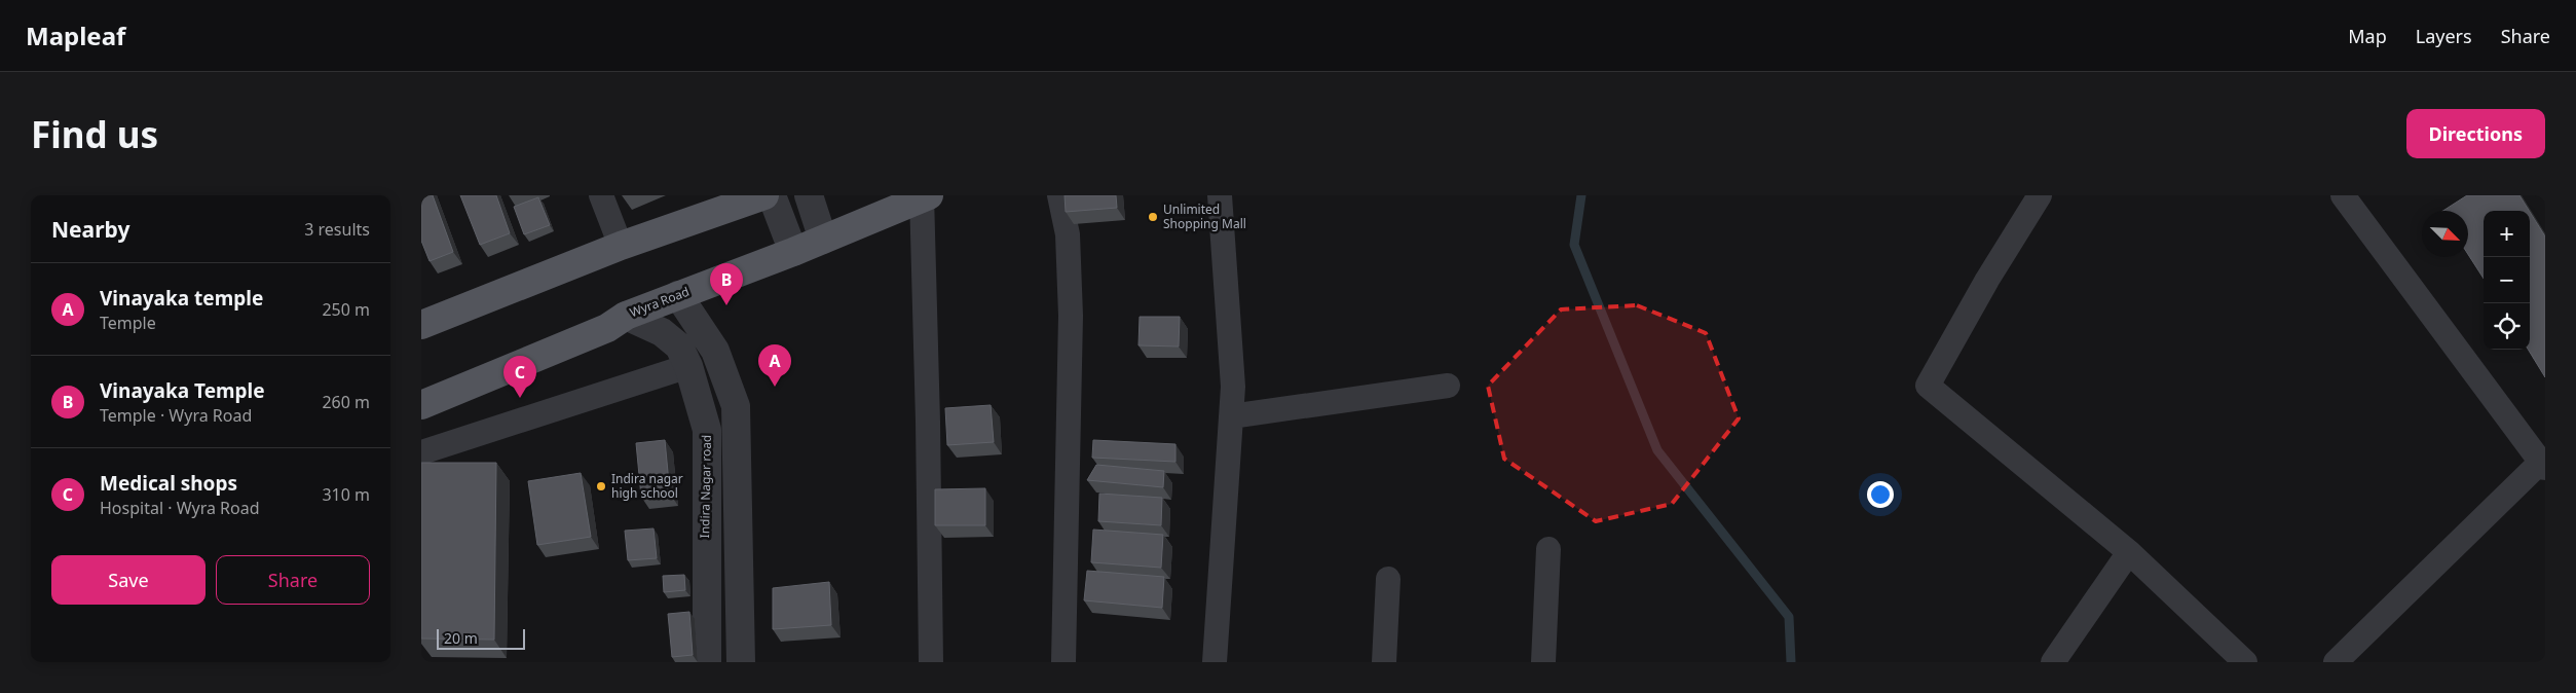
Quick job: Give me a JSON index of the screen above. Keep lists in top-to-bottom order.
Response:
{
  "streets": {
    "main road": ["Wyra Road"],
    "street": ["Indira Nagar road"]
  },
  "crossings": [
    ["Wyra Road", "Indira Nagar road"]
  ],
  "places": ["Unlimited Shopping Mall", "Indira nagar high school"],
  "scale_bar": "20 m",
  "north": "bottom right",
  "page": {
    "header": "Mapleaf",
    "nav": ["Map", "Layers", "Share"],
    "buttons": [
      "Directions",
      ["Save", "Share"]
    ],
    "title": "Find us",
    "heading": ["Nearby", "3 results"],
    "map_buttons": ["+", "−"],
    "list": [
      {
        "mark": "A",
        "name": "Vinayaka temple",
        "note": "Temple",
        "value": "250 m"
      },
      {
        "mark": "B",
        "name": "Vinayaka Temple",
        "note": "Temple · Wyra Road",
        "value": "260 m"
      },
      {
        "mark": "C",
        "name": "Medical shops",
        "note": "Hospital · Wyra Road",
        "value": "310 m"
      }
    ],
    "pins": ["B", "A", "C"],
    "scale": "20 m"
  }
}
